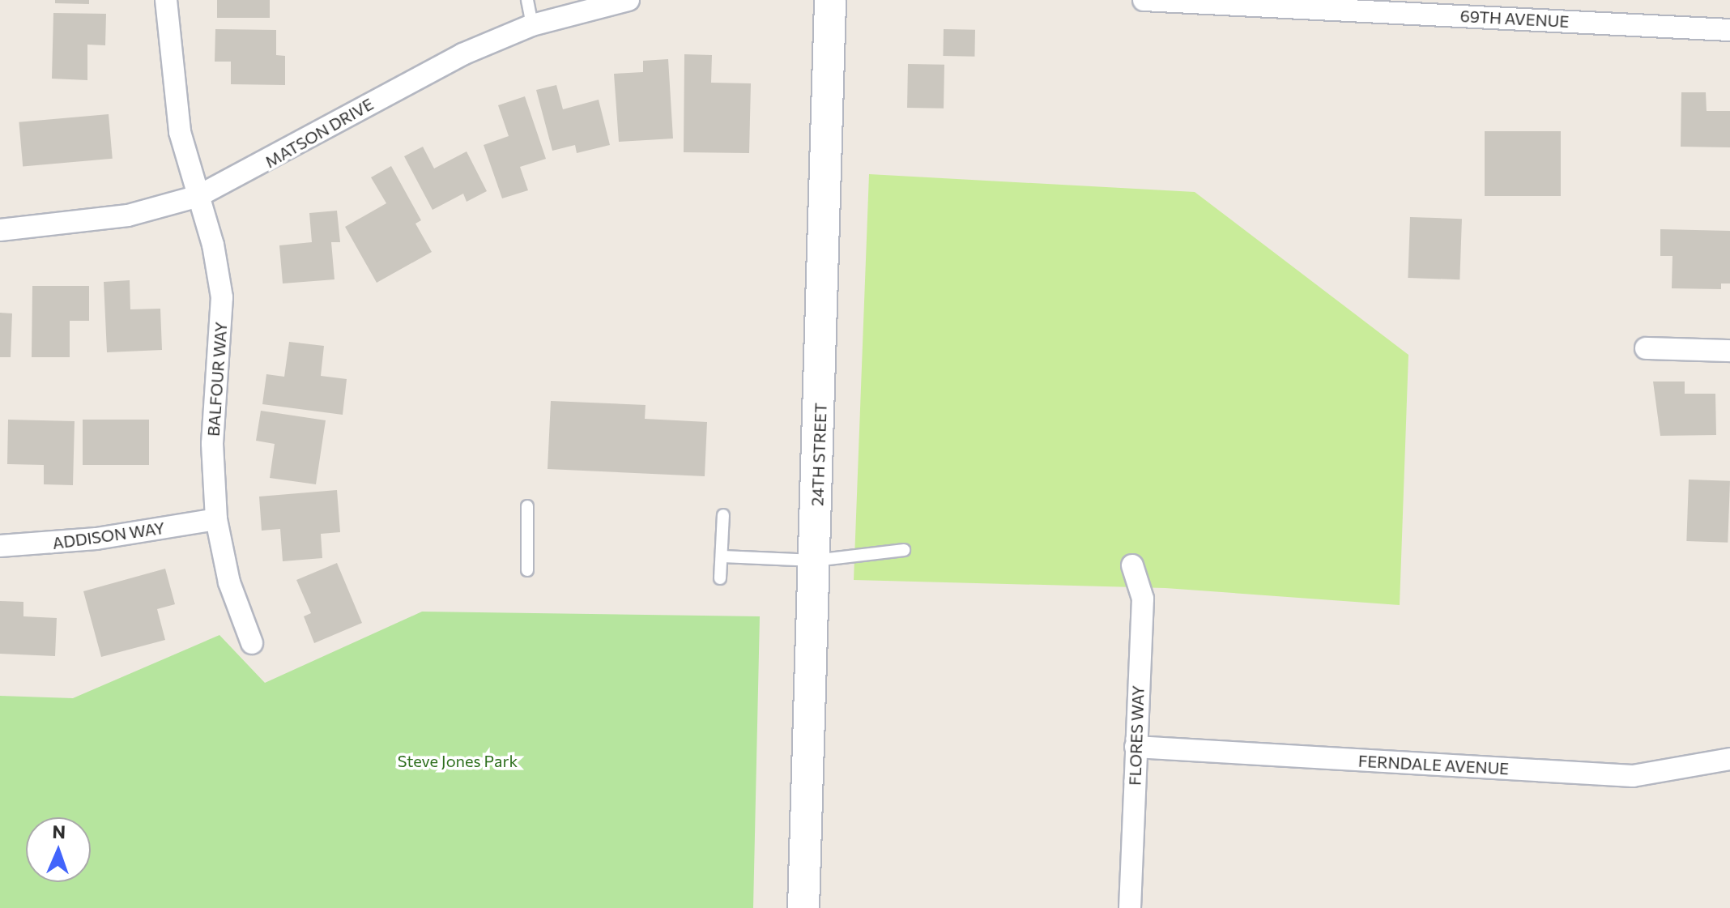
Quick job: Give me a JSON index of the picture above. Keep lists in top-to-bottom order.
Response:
{
  "streets": {
    "street": [
      "69TH AVENUE",
      "MATSON DRIVE",
      "BALFOUR WAY",
      "24TH STREET",
      "ADDISON WAY",
      "FLORES WAY",
      "FERNDALE AVENUE"
    ]
  },
  "crossings": [
    ["MATSON DRIVE", "BALFOUR WAY"],
    ["BALFOUR WAY", "ADDISON WAY"],
    ["FLORES WAY", "FERNDALE AVENUE"]
  ],
  "parks": ["Steve Jones Park"],
  "north": "top"
}
